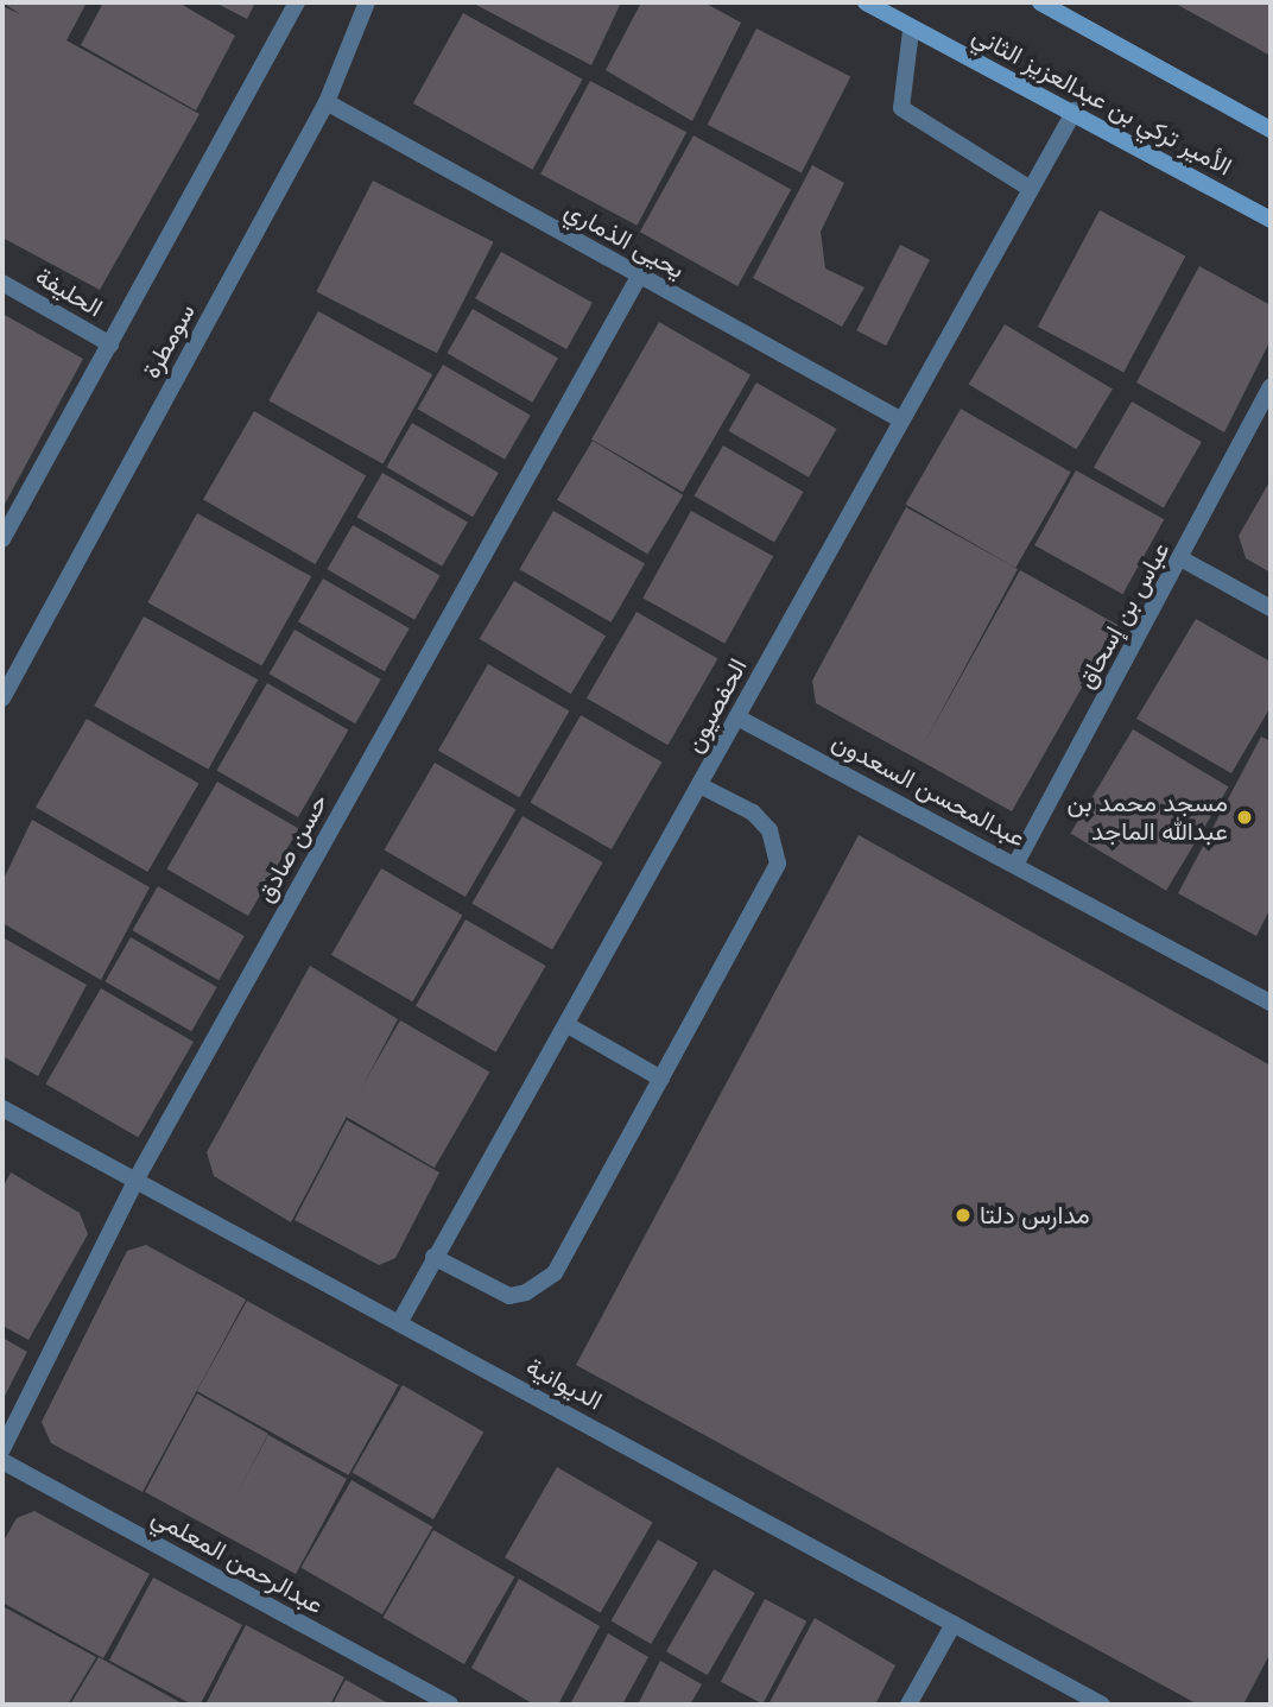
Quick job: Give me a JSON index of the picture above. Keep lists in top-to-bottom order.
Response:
{
  "streets": {
    "street": [
      "الأمير تركي بن عبدالعزيز الثاني",
      "يحيى الذماري",
      "الحليفة",
      "سومطرة",
      "عباس بن إسحاق",
      "الحفصيون",
      "عبدالمحسن السعدون",
      "حسن صادق",
      "الديوانية",
      "عبدالرحمن المعلمي"
    ]
  },
  "crossings": [
    ["الأمير تركي بن عبدالعزيز الثاني", "الحفصيون"],
    ["يحيى الذماري", "سومطرة"],
    ["يحيى الذماري", "الحفصيون"],
    ["يحيى الذماري", "حسن صادق"],
    ["الحليفة", "سومطرة"],
    ["عباس بن إسحاق", "عبدالمحسن السعدون"],
    ["الحفصيون", "عبدالمحسن السعدون"],
    ["الحفصيون", "الديوانية"],
    ["حسن صادق", "الديوانية"]
  ],
  "places": ["مسجد محمد بن عبدالله الماجد", "مدارس دلتا"]
}
